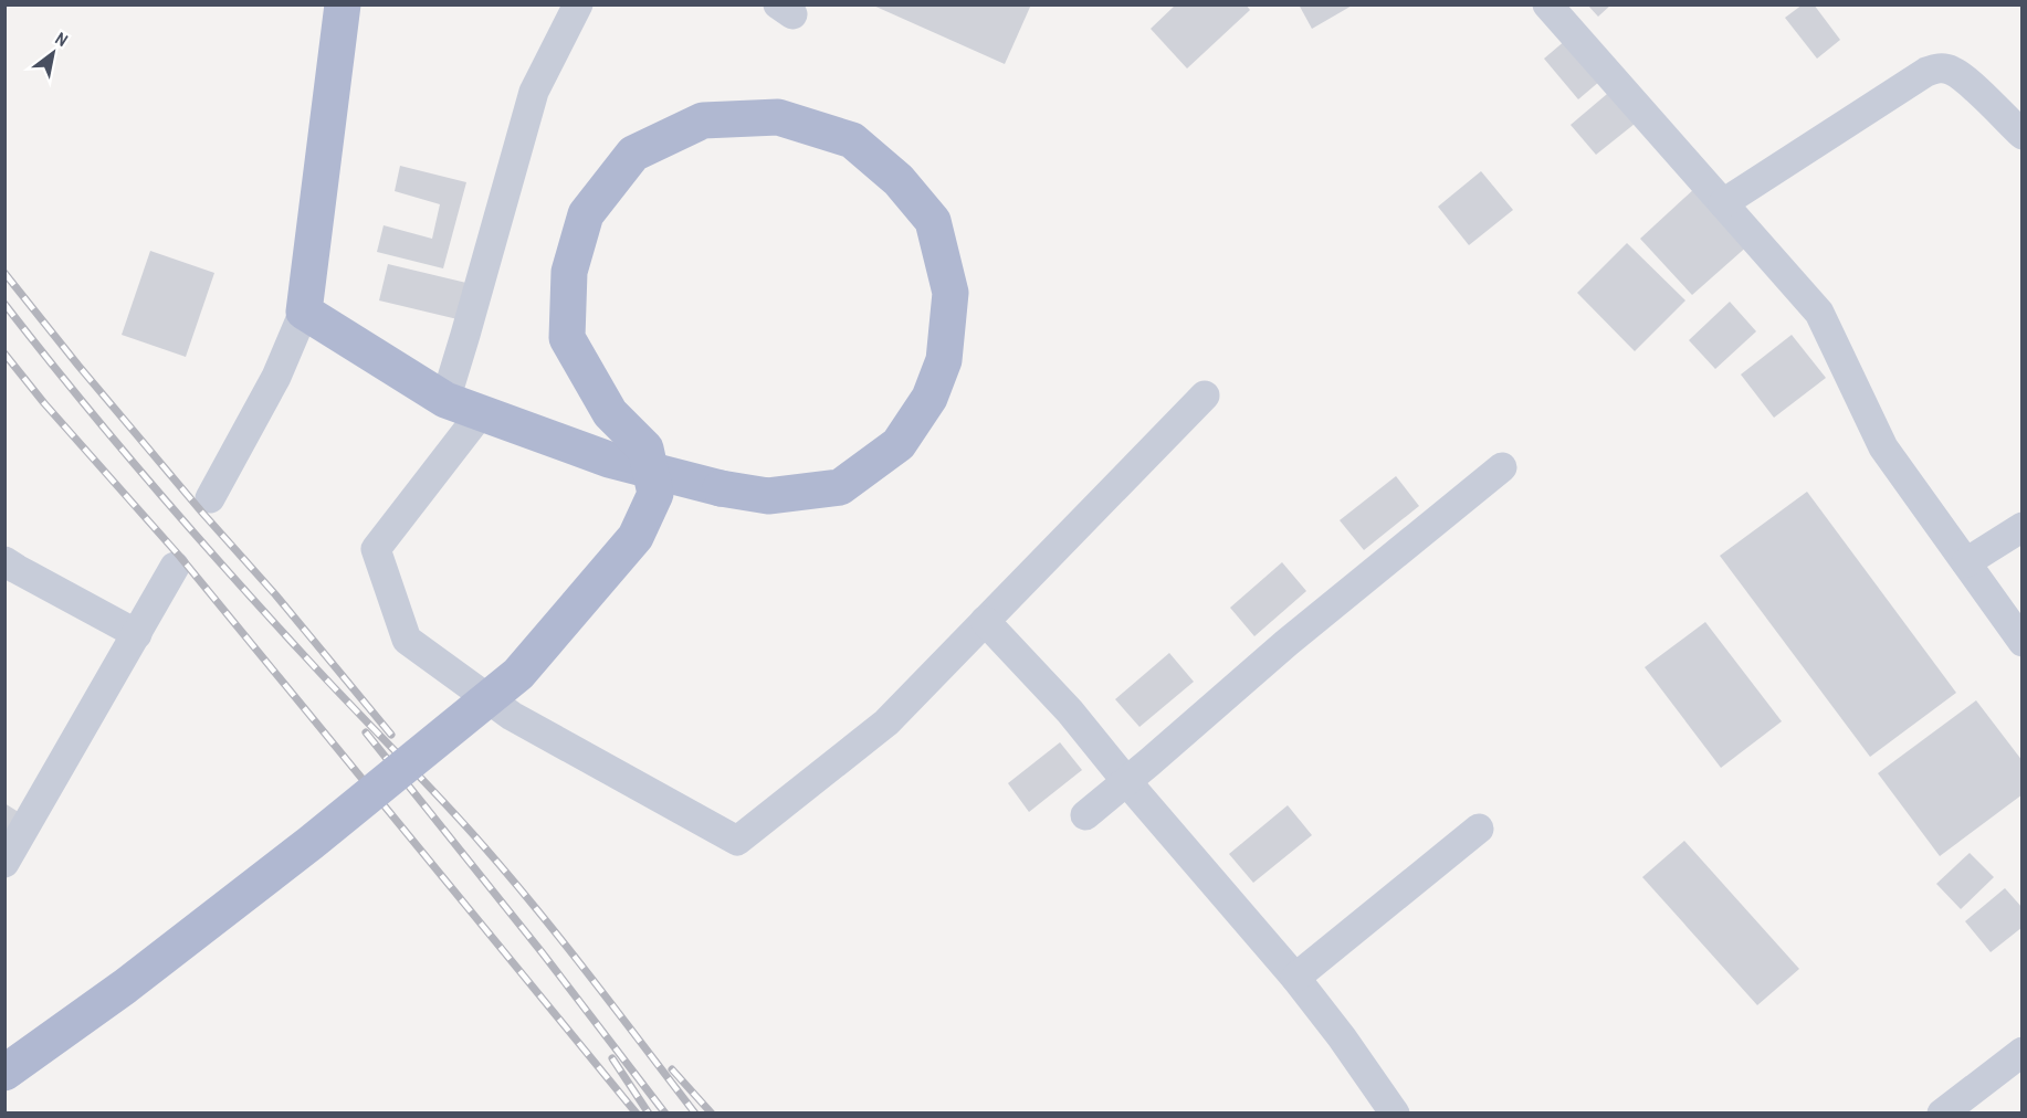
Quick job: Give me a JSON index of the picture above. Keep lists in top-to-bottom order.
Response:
{
  "north": "top right"
}
